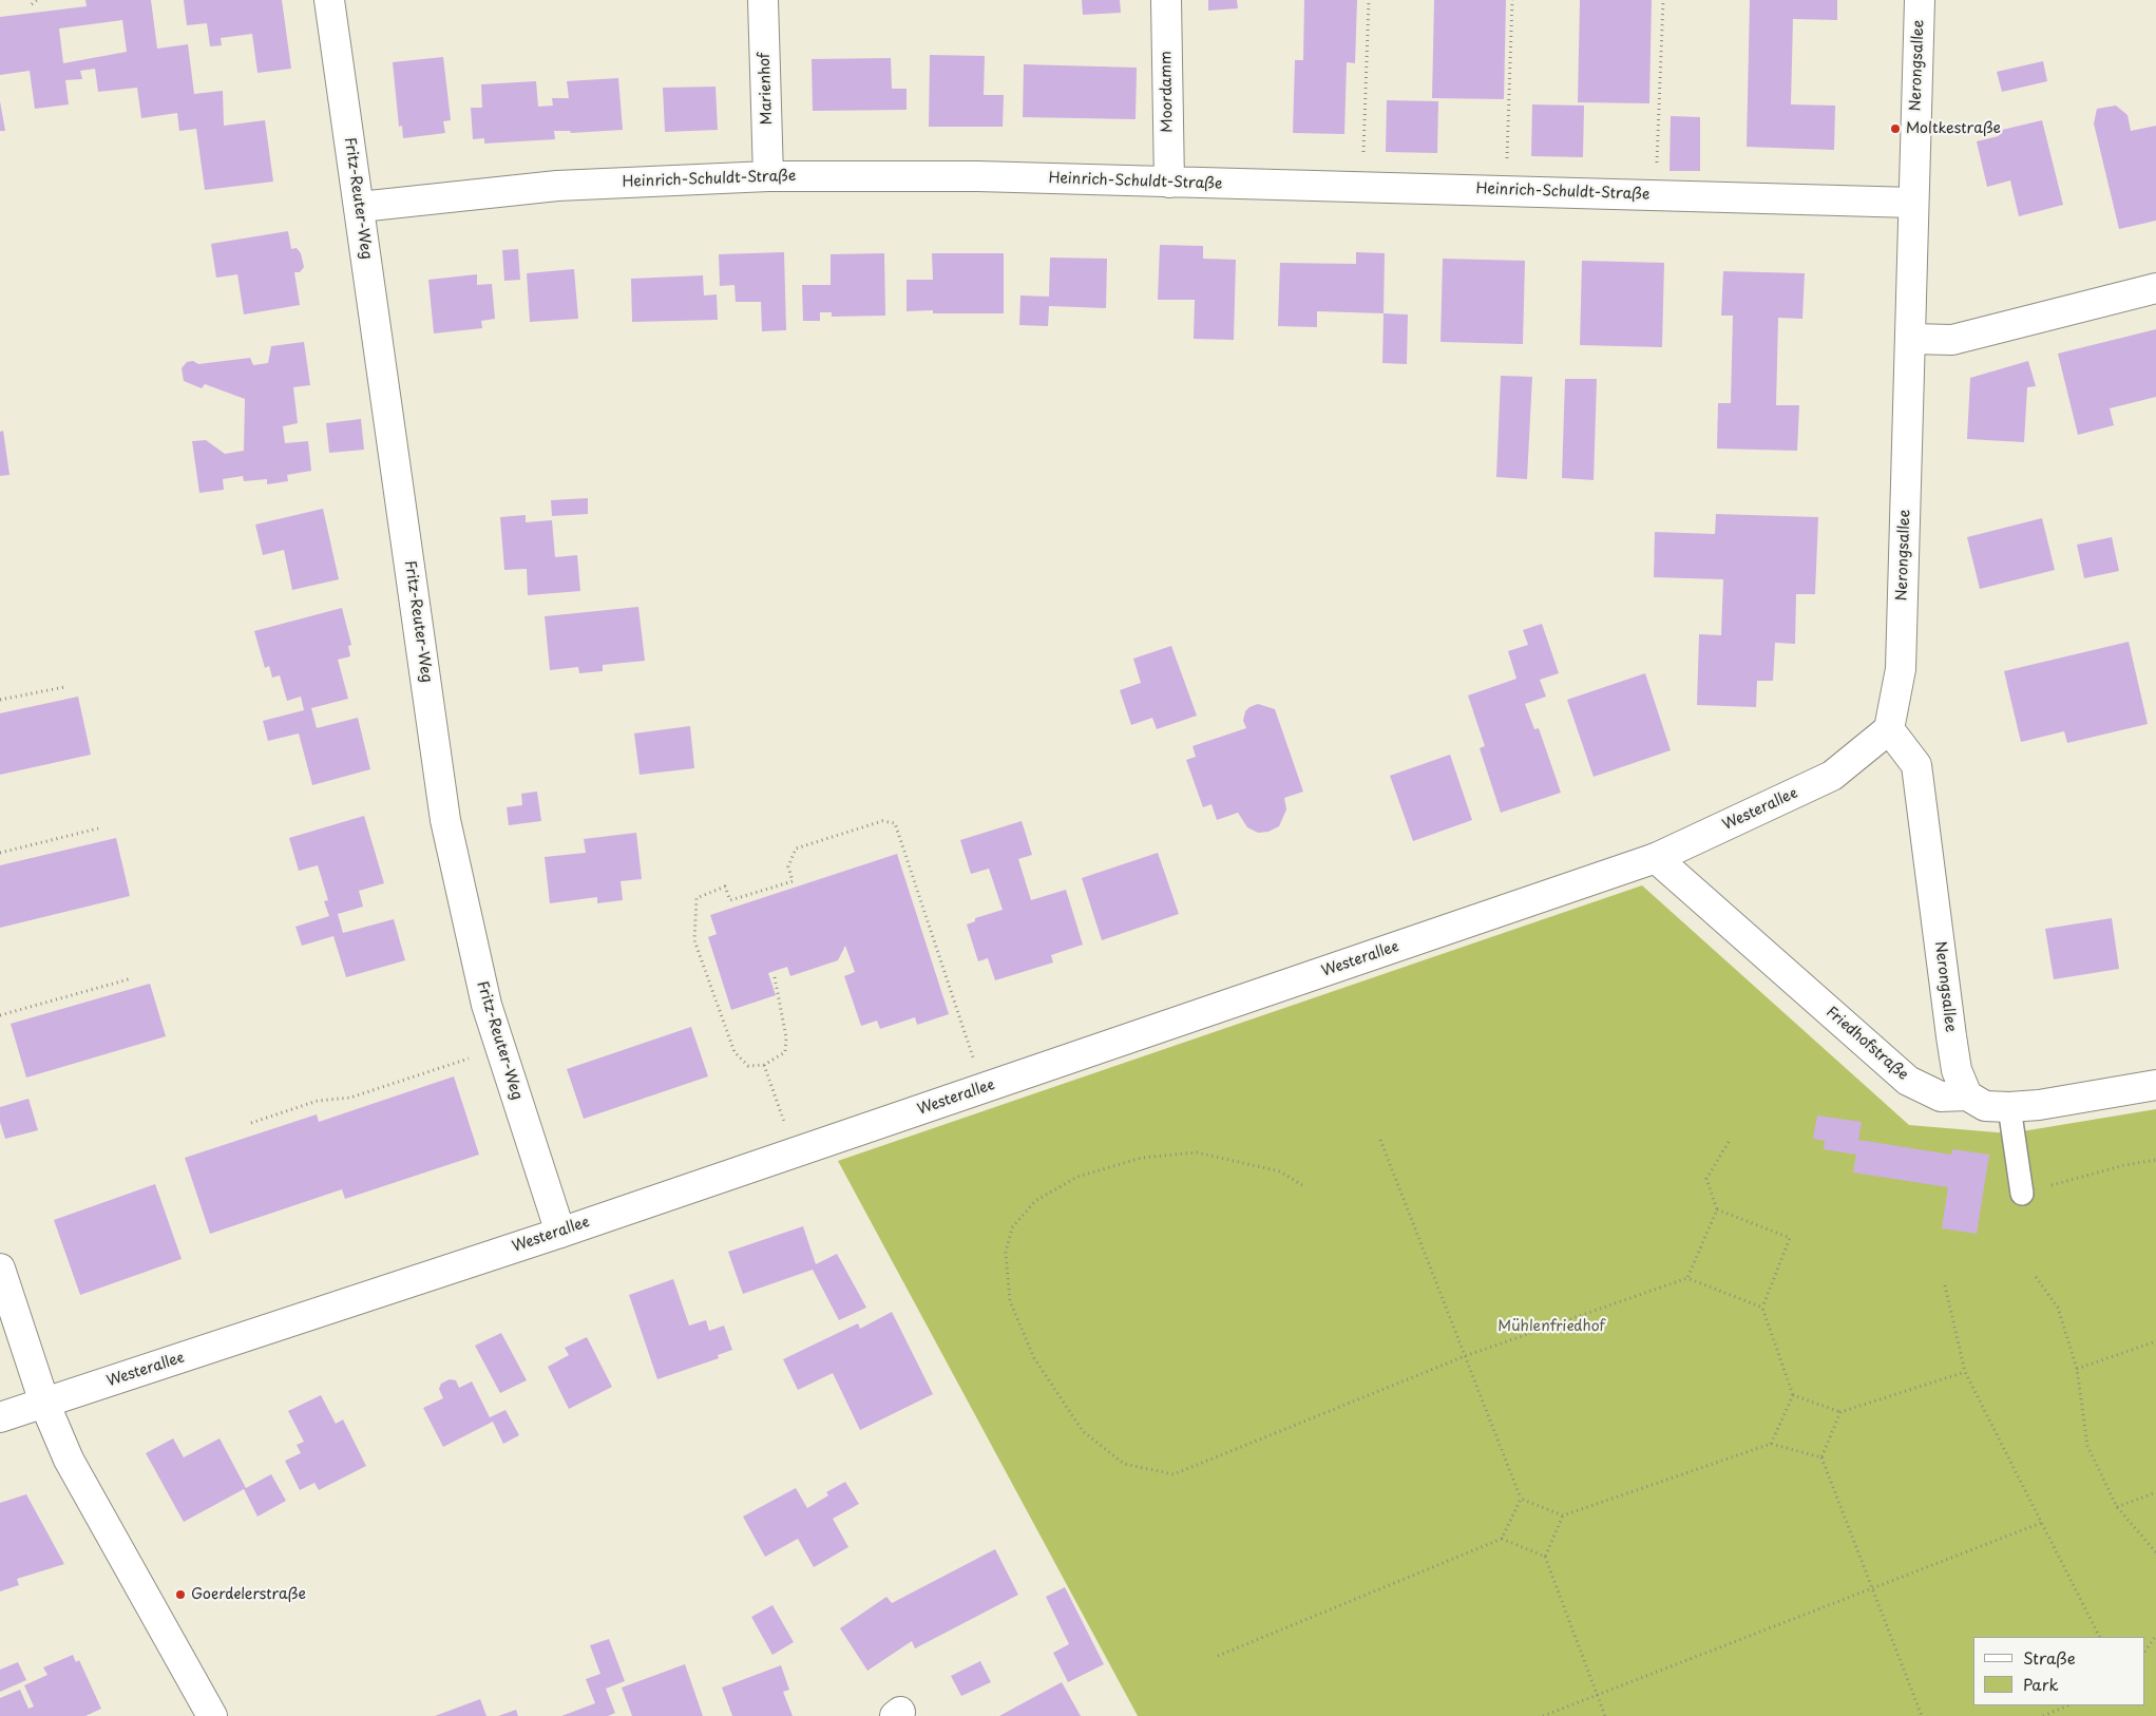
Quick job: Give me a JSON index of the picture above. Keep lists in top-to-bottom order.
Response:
{
  "streets": {
    "street": [
      "Nerongsallee",
      "Marienhof",
      "Moordamm",
      "Heinrich-Schuldt-Straße",
      "Fritz-Reuter-Weg",
      "Westerallee",
      "Friedhofstraße"
    ]
  },
  "crossings": [
    ["Nerongsallee", "Heinrich-Schuldt-Straße"],
    ["Nerongsallee", "Westerallee"],
    ["Nerongsallee", "Friedhofstraße"],
    ["Marienhof", "Heinrich-Schuldt-Straße"],
    ["Moordamm", "Heinrich-Schuldt-Straße"],
    ["Heinrich-Schuldt-Straße", "Fritz-Reuter-Weg"],
    ["Fritz-Reuter-Weg", "Westerallee"],
    ["Westerallee", "Friedhofstraße"]
  ],
  "parks": ["Mühlenfriedhof"],
  "places": ["Moltkestraße", "Goerdelerstraße"],
  "legend": ["Straße", "Park"]
}
